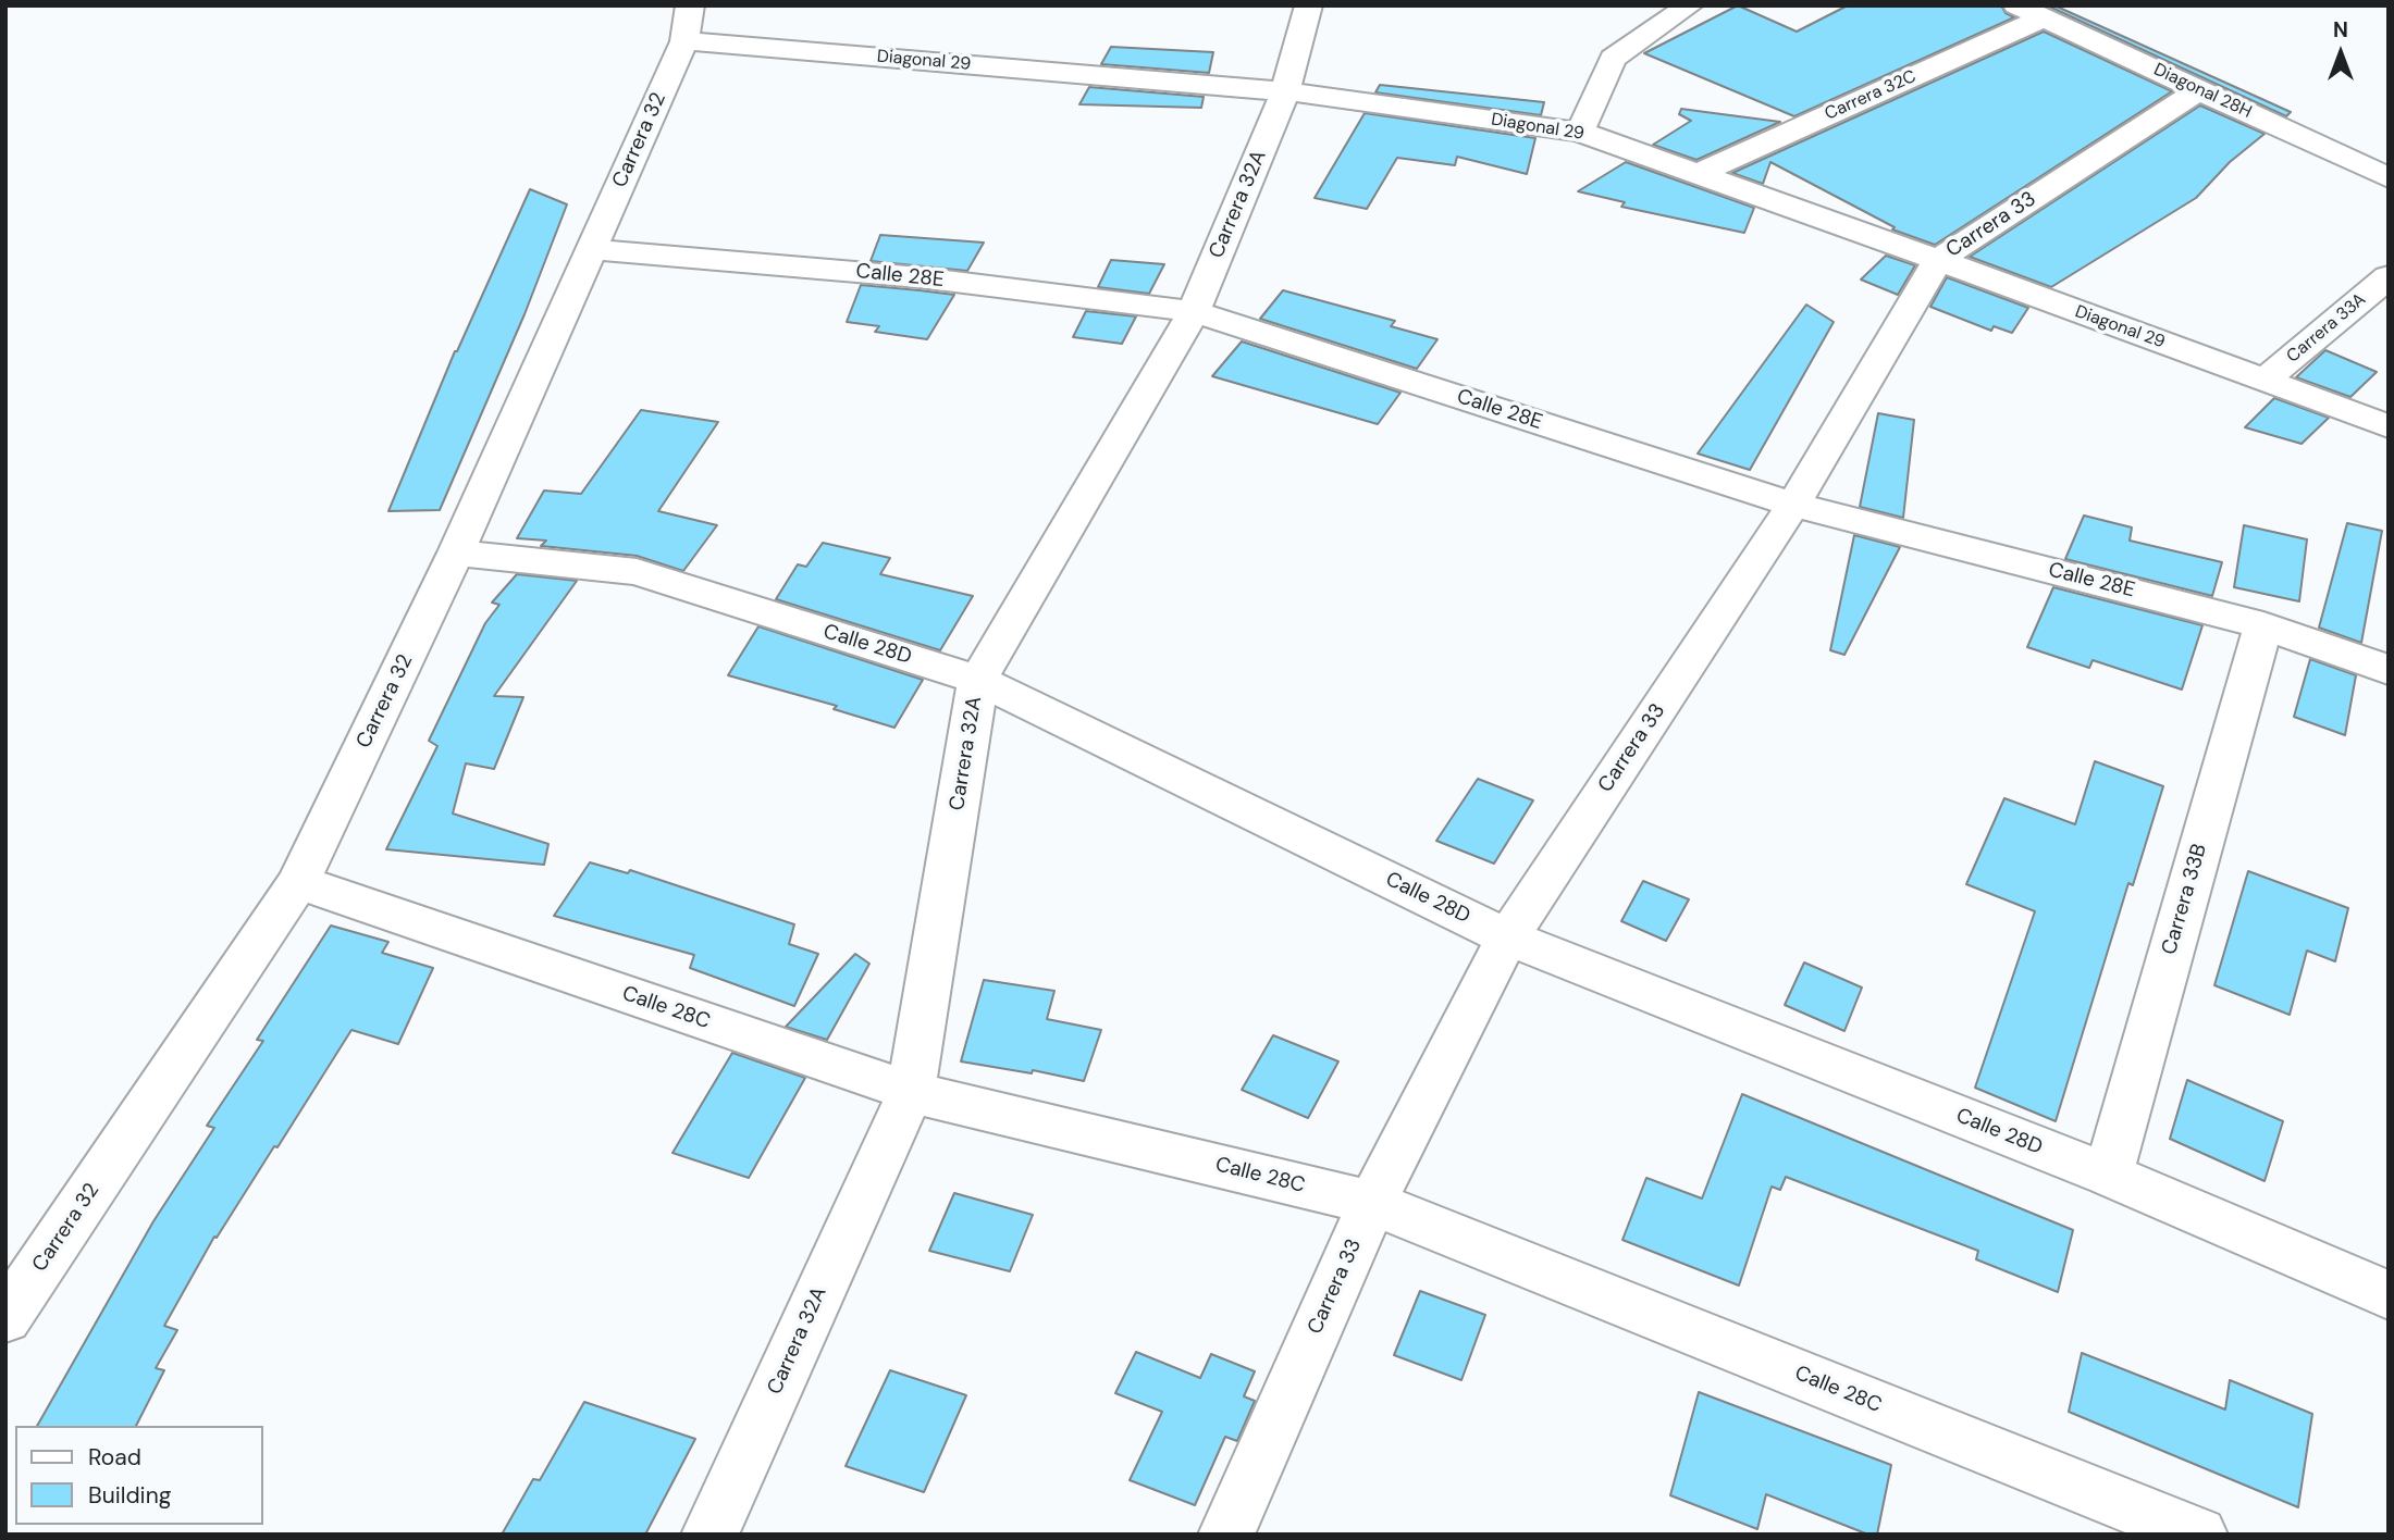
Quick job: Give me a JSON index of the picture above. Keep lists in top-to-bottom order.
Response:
{
  "streets": {
    "street": [
      "Diagonal 29",
      "Diagonal 28H",
      "Carrera 32C",
      "Carrera 32",
      "Carrera 32A",
      "Carrera 33",
      "Calle 28E",
      "Carrera 33A",
      "Calle 28D",
      "Carrera 33B",
      "Calle 28C"
    ]
  },
  "crossings": [
    ["Diagonal 29", "Carrera 32C"],
    ["Diagonal 29", "Carrera 32"],
    ["Diagonal 29", "Carrera 32A"],
    ["Diagonal 29", "Carrera 33"],
    ["Diagonal 29", "Carrera 33A"],
    ["Diagonal 28H", "Carrera 32C"],
    ["Diagonal 28H", "Carrera 33"],
    ["Carrera 32", "Calle 28E"],
    ["Carrera 32", "Calle 28D"],
    ["Carrera 32", "Calle 28C"],
    ["Carrera 32A", "Calle 28E"],
    ["Carrera 32A", "Calle 28D"],
    ["Carrera 32A", "Calle 28C"],
    ["Carrera 33", "Calle 28E"],
    ["Carrera 33", "Calle 28D"],
    ["Carrera 33", "Calle 28C"],
    ["Calle 28E", "Carrera 33B"],
    ["Calle 28D", "Carrera 33B"]
  ],
  "legend": ["Road", "Building"],
  "north": "top"
}
